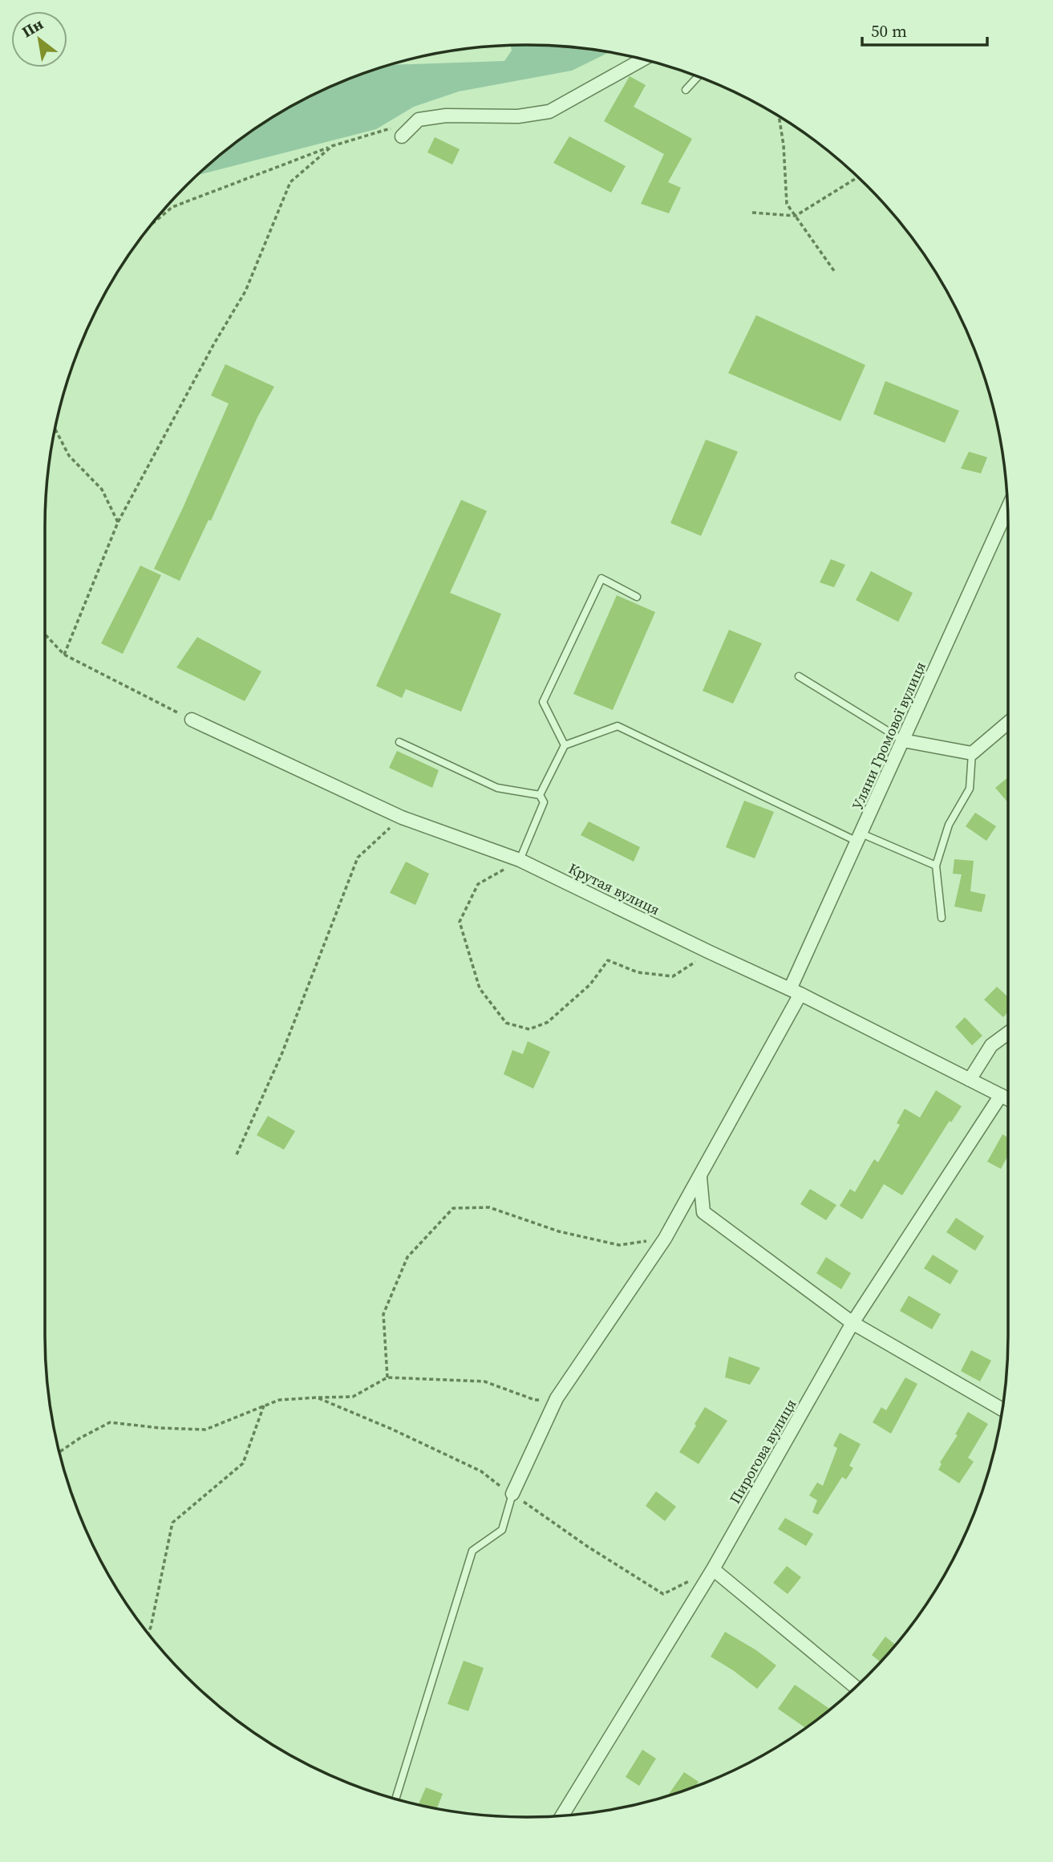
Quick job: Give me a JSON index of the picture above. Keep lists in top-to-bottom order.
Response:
{
  "streets": {
    "street": ["Уляни Громової вулиця", "Крутая вулиця", "Пирогова вулиця"]
  },
  "crossings": [
    ["Уляни Громової вулиця", "Крутая вулиця"],
    ["Крутая вулиця", "Пирогова вулиця"]
  ],
  "scale_bar": "50 m",
  "north": "top left"
}
